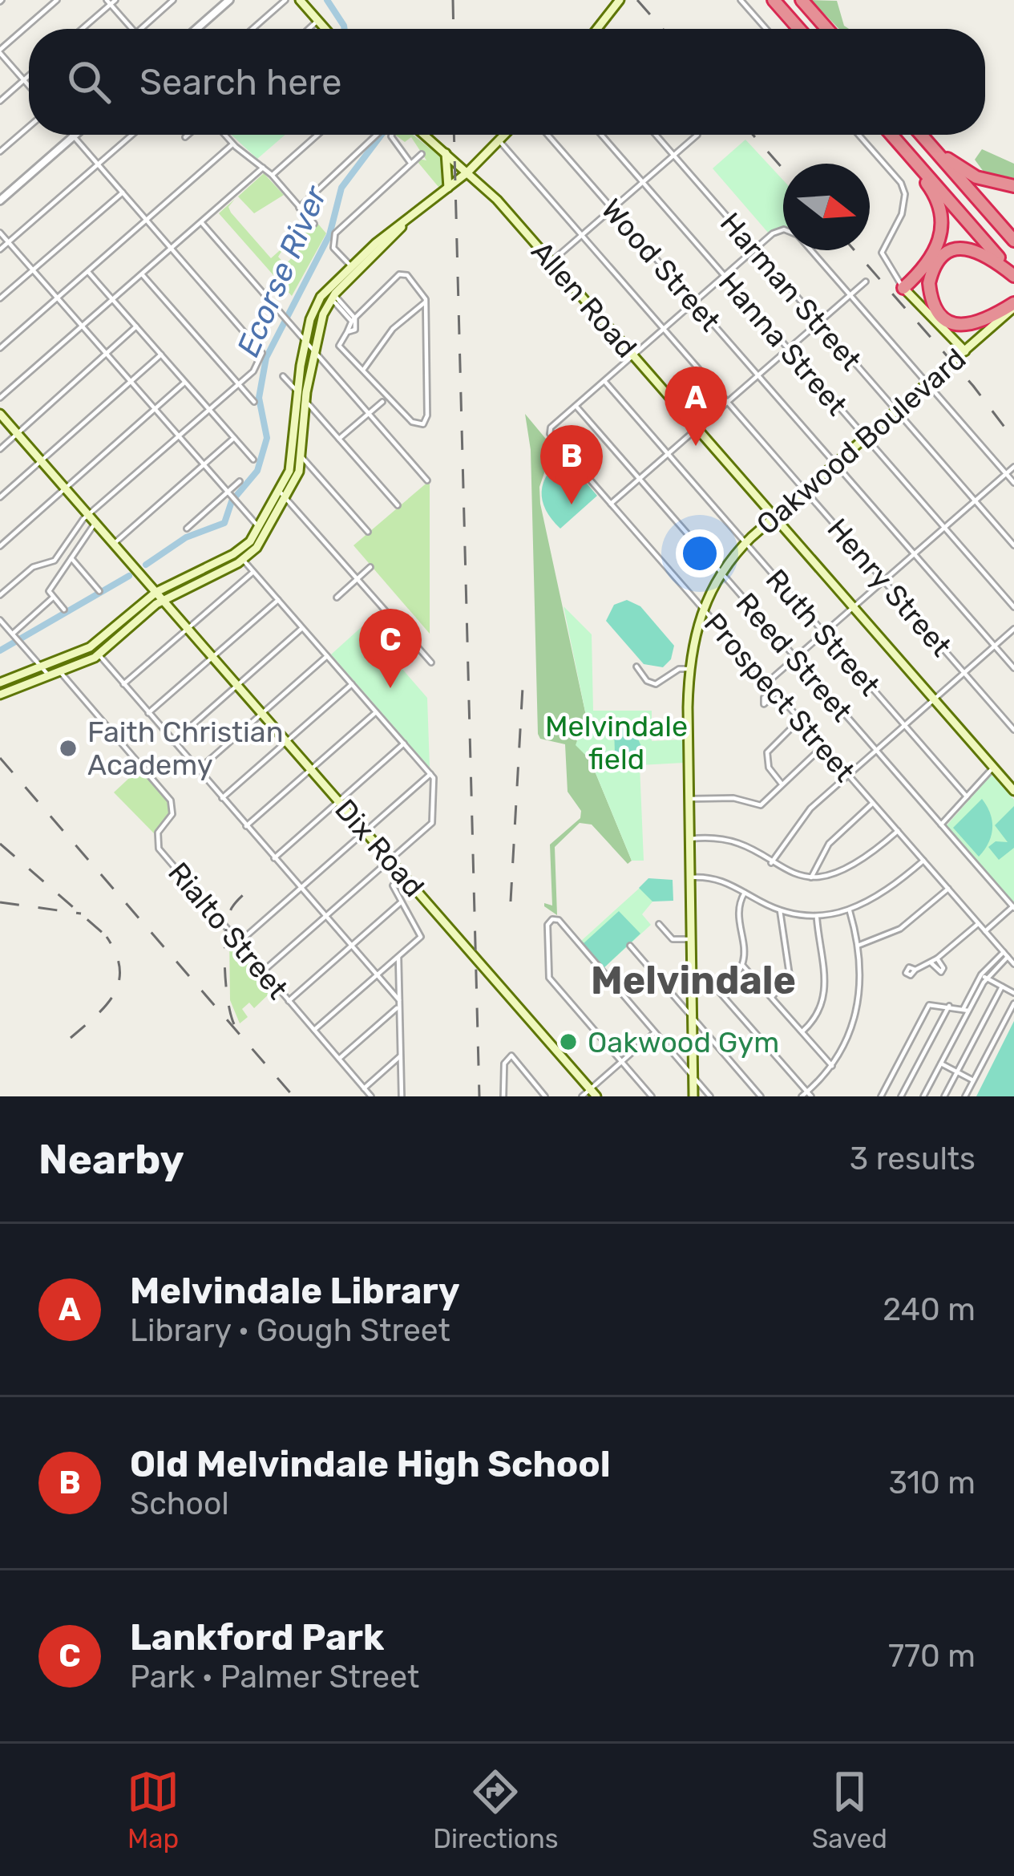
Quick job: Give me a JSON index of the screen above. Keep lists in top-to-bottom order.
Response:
{
  "streets": {
    "main road": ["Allen Road", "Oakwood Boulevard", "Dix Road"],
    "street": [
      "Wood Street",
      "Harman Street",
      "Hanna Street",
      "Henry Street",
      "Ruth Street",
      "Reed Street",
      "Prospect Street",
      "Rialto Street"
    ]
  },
  "crossings": [
    ["Wood Street", "Oakwood Boulevard"],
    ["Harman Street", "Oakwood Boulevard"],
    ["Allen Road", "Oakwood Boulevard"],
    ["Hanna Street", "Oakwood Boulevard"],
    ["Oakwood Boulevard", "Henry Street"],
    ["Oakwood Boulevard", "Ruth Street"],
    ["Oakwood Boulevard", "Reed Street"],
    ["Oakwood Boulevard", "Prospect Street"],
    ["Reed Street", "Prospect Street"]
  ],
  "districts": ["Melvindale"],
  "water": ["Ecorse River"],
  "parks": ["Melvindale field"],
  "places": ["Faith Christian Academy", "Oakwood Gym"],
  "north": "right",
  "page": {
    "search": "Search here",
    "pins": ["A", "B", "C"],
    "heading": ["Nearby", "3 results"],
    "list": [
      {
        "mark": "A",
        "name": "Melvindale Library",
        "note": "Library · Gough Street",
        "value": "240 m"
      },
      {
        "mark": "B",
        "name": "Old Melvindale High School",
        "note": "School",
        "value": "310 m"
      },
      {
        "mark": "C",
        "name": "Lankford Park",
        "note": "Park · Palmer Street",
        "value": "770 m"
      }
    ],
    "nav": ["Map", "Directions", "Saved"]
  }
}
